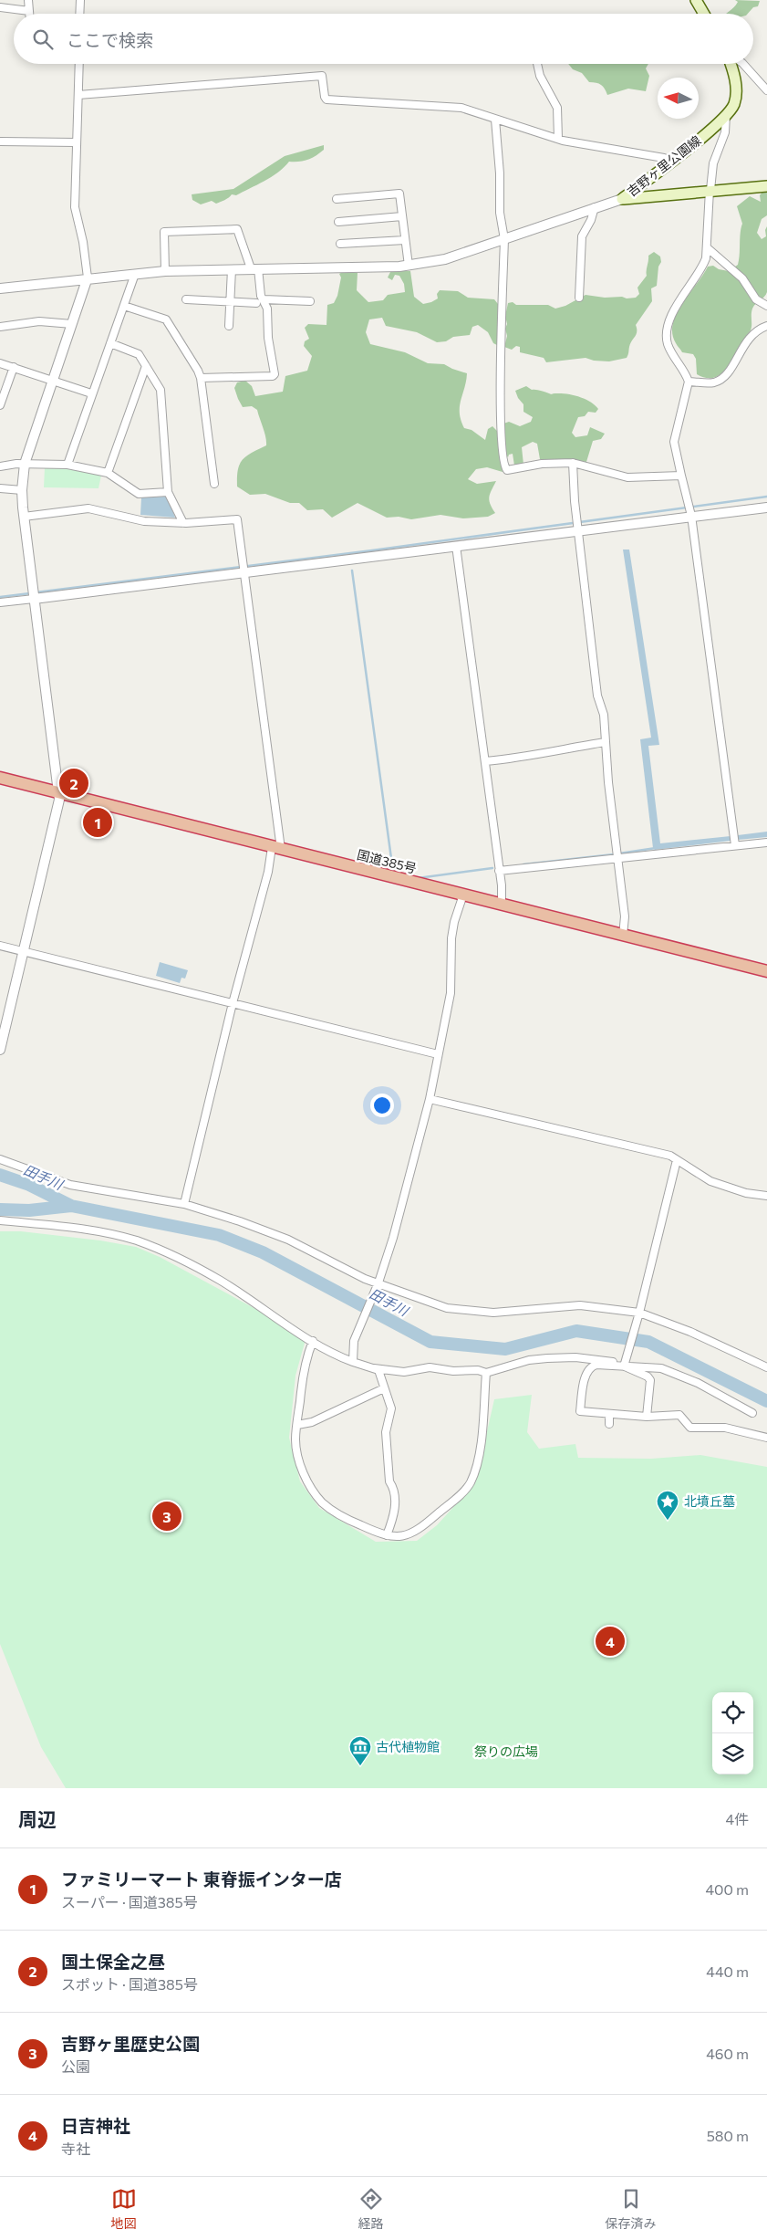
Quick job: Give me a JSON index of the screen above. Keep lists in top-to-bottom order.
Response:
{
  "streets": {
    "highway": ["国道385号"],
    "main road": ["吉野ヶ里公園線"]
  },
  "water": ["田手川"],
  "parks": ["祭りの広場"],
  "places": {
    "place": ["北墳丘墓"],
    "museum": ["古代植物館"]
  },
  "north": "left",
  "page": {
    "search": "ここで検索",
    "pins": [
      "2",
      "1",
      "3",
      "4"
    ],
    "heading": ["周辺", "4件"],
    "list": [
      {
        "mark": "1",
        "name": "ファミリーマート 東脊振インター店",
        "note": "スーパー · 国道385号",
        "value": "400 m"
      },
      {
        "mark": "2",
        "name": "国土保全之昼",
        "note": "スポット · 国道385号",
        "value": "440 m"
      },
      {
        "mark": "3",
        "name": "吉野ヶ里歴史公園",
        "note": "公園",
        "value": "460 m"
      },
      {
        "mark": "4",
        "name": "日吉神社",
        "note": "寺社",
        "value": "580 m"
      }
    ],
    "nav": ["地図", "経路", "保存済み"]
  }
}
